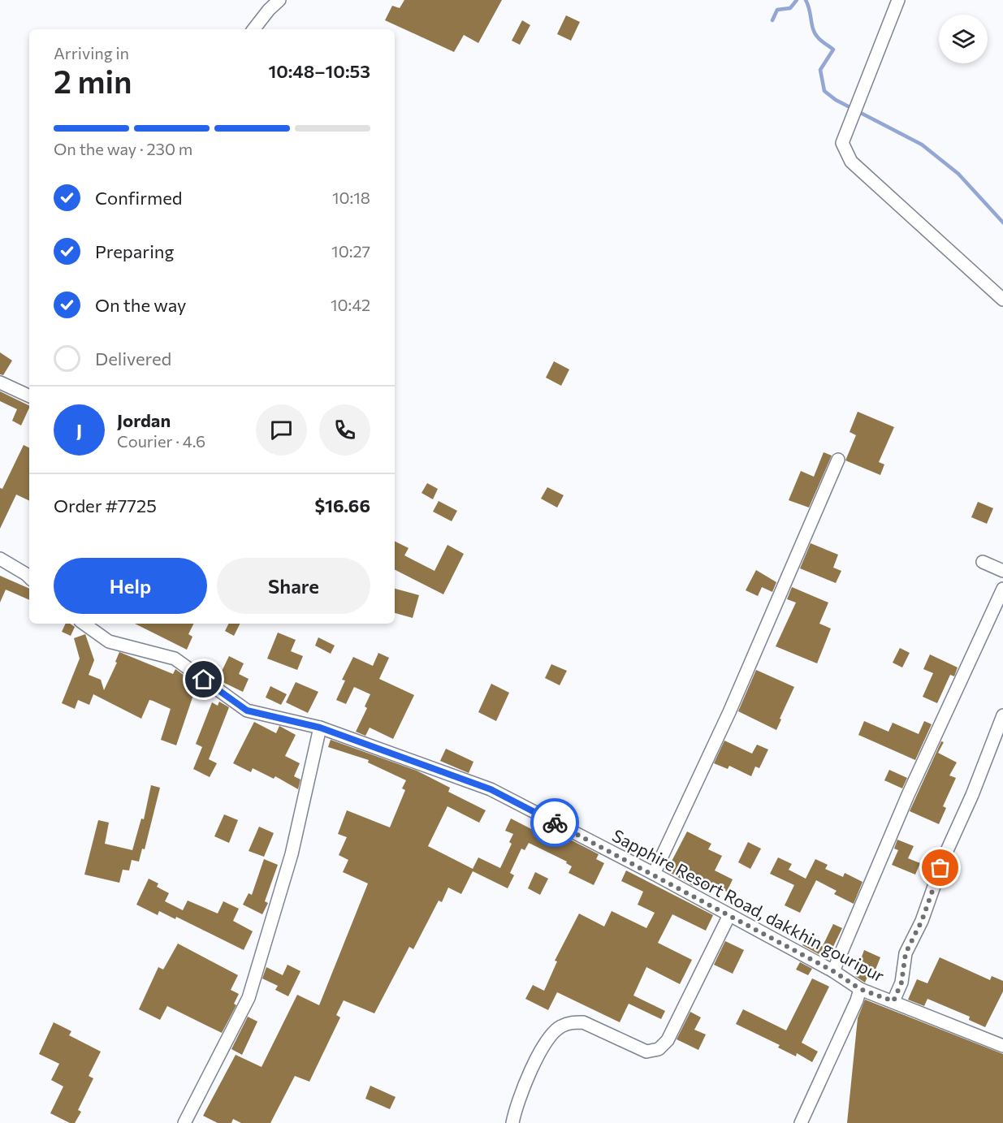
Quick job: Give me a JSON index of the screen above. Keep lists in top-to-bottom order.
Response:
{
  "streets": {
    "street": ["Sapphire Resort Road, dakkhin gouripur"]
  },
  "page": {
    "heading": ["2 min", "Arriving in", "10:48–10:53"],
    "panel": [
      "Jordan",
      "Courier · 4.6",
      "Order #7725",
      "$16.66"
    ],
    "bar": "On the way · 230 m",
    "list": [
      ["Confirmed", "10:18"],
      ["Preparing", "10:27"],
      ["On the way", "10:42"],
      "Delivered"
    ],
    "round": "J",
    "buttons": ["Help", "Share"]
  }
}
